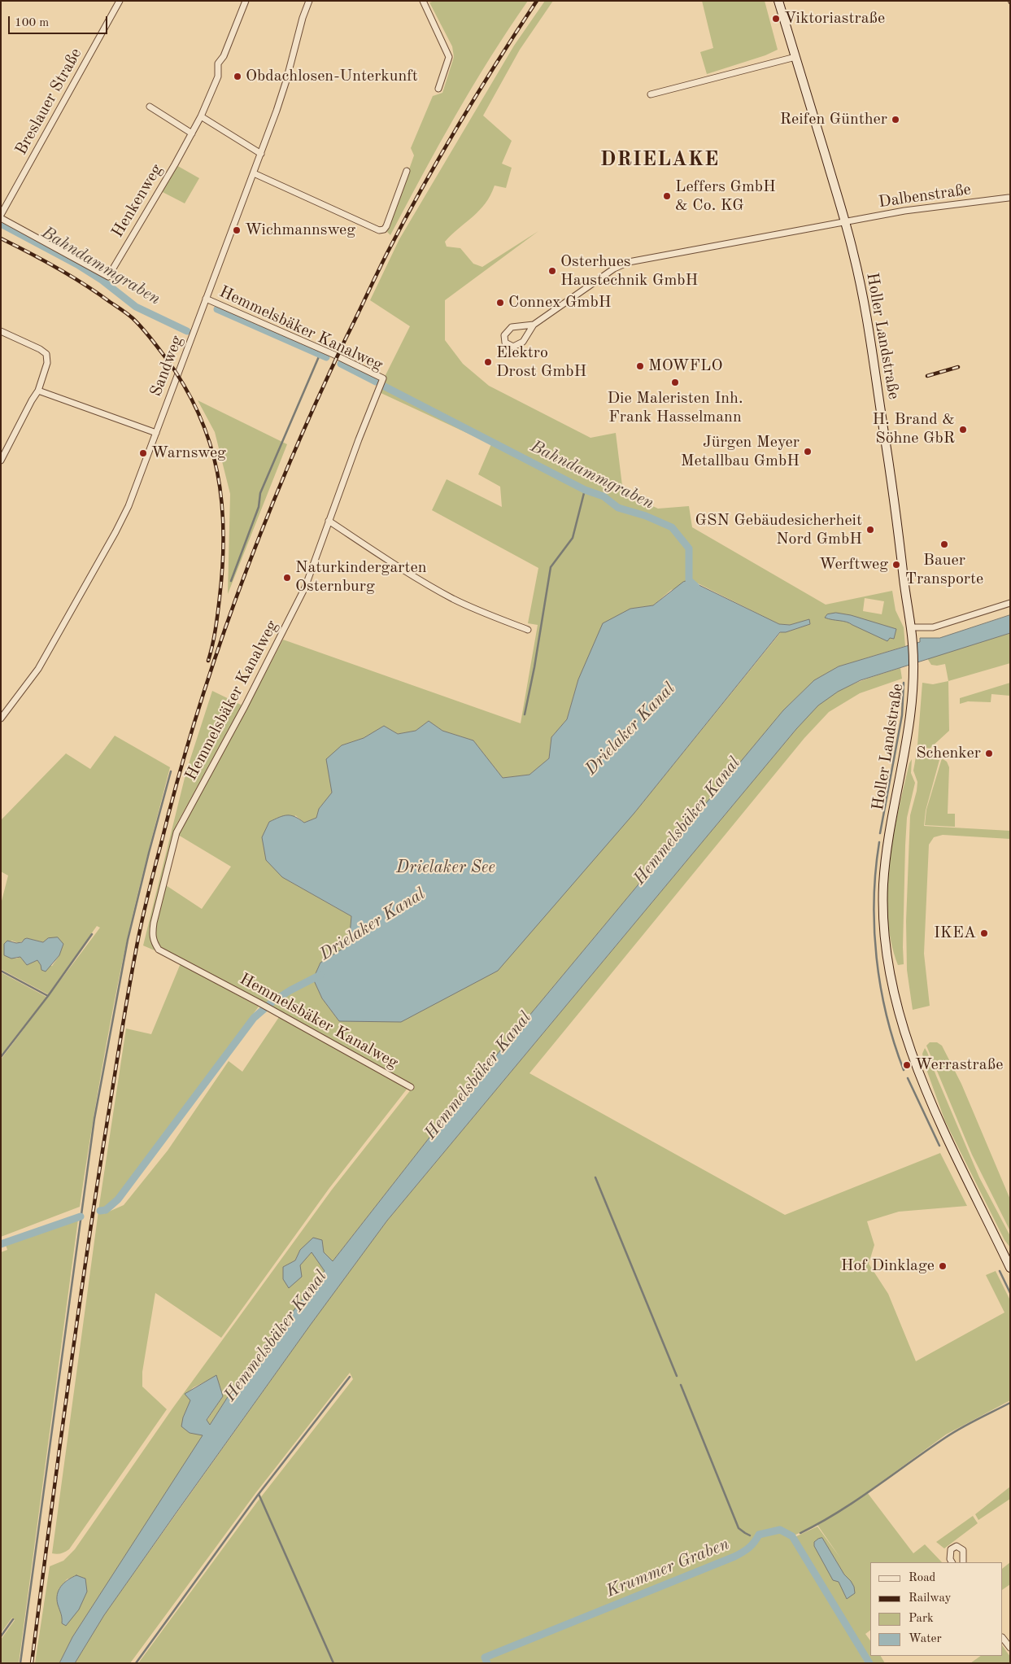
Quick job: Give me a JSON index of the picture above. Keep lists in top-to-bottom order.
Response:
{
  "streets": {
    "main road": ["Holler Landstraße"],
    "street": [
      "Breslauer Straße",
      "Dalbenstraße",
      "Henkenweg",
      "Hemmelsbäker Kanalweg",
      "Sandweg"
    ]
  },
  "crossings": [
    ["Dalbenstraße", "Holler Landstraße"],
    ["Hemmelsbäker Kanalweg", "Sandweg"]
  ],
  "districts": ["DRIELAKE"],
  "water": [
    "Bahndammgraben",
    "Drielaker Kanal",
    "Hemmelsbäker Kanal",
    "Drielaker See",
    "Krummer Graben"
  ],
  "places": [
    "Viktoriastraße",
    "Obdachlosen-Unterkunft",
    "Reifen Günther",
    "Leffers GmbH & Co. KG",
    "Wichmannsweg",
    "Osterhues Haustechnik GmbH",
    "Connex GmbH",
    "Elektro Drost GmbH",
    "MOWFLO",
    "Die Maleristen Inh. Frank Hasselmann",
    "H. Brand & Söhne GbR",
    "Jürgen Meyer Metallbau GmbH",
    "Warnsweg",
    "GSN Gebäudesicherheit Nord GmbH",
    "Bauer Transporte",
    "Werftweg",
    "Naturkindergarten Osternburg",
    "Schenker",
    "IKEA",
    "Werrastraße",
    "Hof Dinklage"
  ],
  "legend": [
    "Road",
    "Railway",
    "Park",
    "Water"
  ],
  "scale_bar": "100 m"
}
